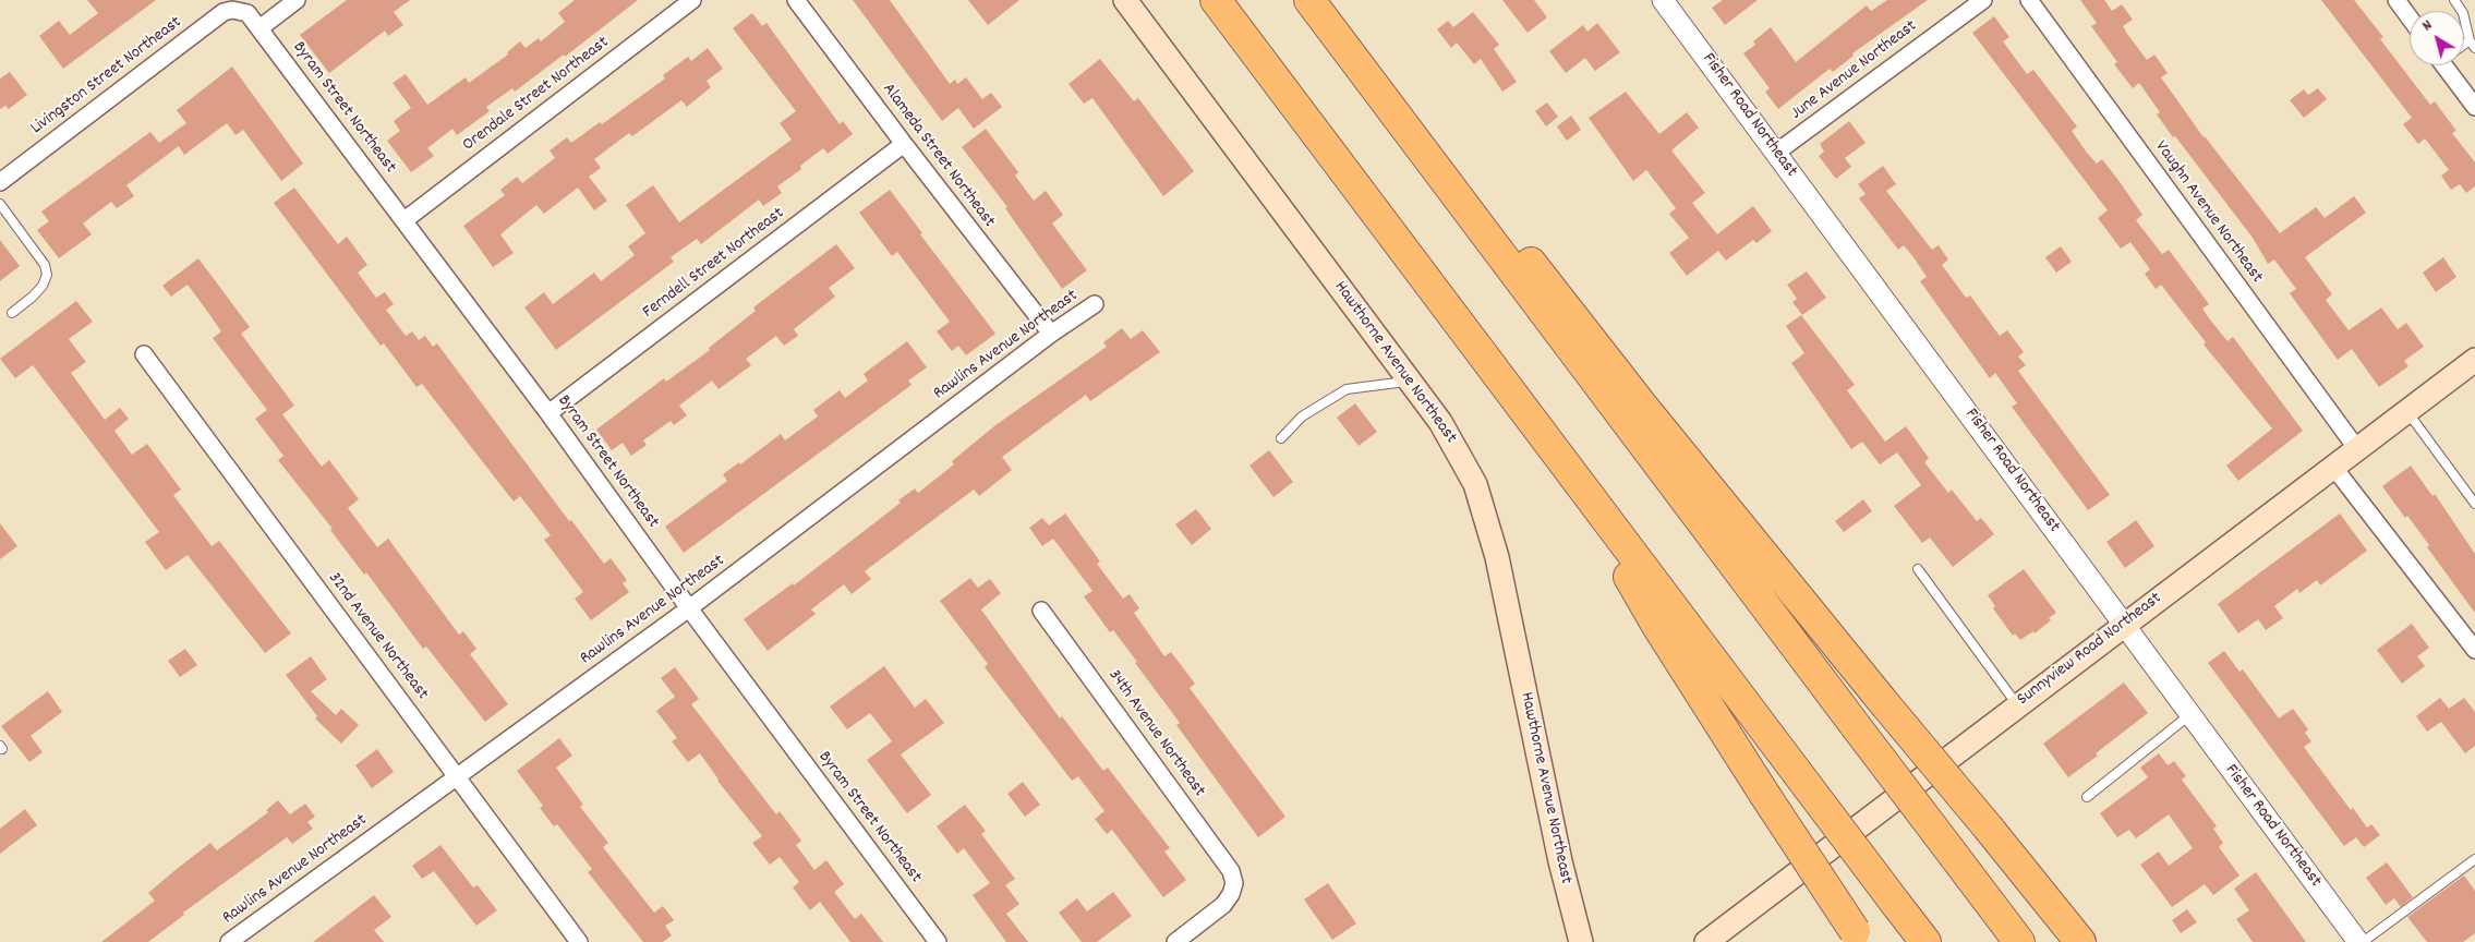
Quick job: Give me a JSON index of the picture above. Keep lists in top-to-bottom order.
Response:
{
  "streets": {
    "main road": ["Hawthorne Avenue Northeast", "Sunnyview Road Northeast"],
    "street": [
      "June Avenue Northeast",
      "Livingston Street Northeast",
      "Orendale Street Northeast",
      "Byram Street Northeast",
      "Fisher Road Northeast",
      "Alameda Street Northeast",
      "Vaughn Avenue Northeast",
      "Ferndell Street Northeast",
      "Rawlins Avenue Northeast",
      "32nd Avenue Northeast",
      "34th Avenue Northeast"
    ]
  },
  "crossings": [
    ["June Avenue Northeast", "Fisher Road Northeast"],
    ["Livingston Street Northeast", "Byram Street Northeast"],
    ["Orendale Street Northeast", "Byram Street Northeast"],
    ["Byram Street Northeast", "Ferndell Street Northeast"],
    ["Byram Street Northeast", "Rawlins Avenue Northeast"],
    ["Fisher Road Northeast", "Sunnyview Road Northeast"],
    ["Alameda Street Northeast", "Ferndell Street Northeast"],
    ["Alameda Street Northeast", "Rawlins Avenue Northeast"],
    ["Vaughn Avenue Northeast", "Sunnyview Road Northeast"],
    ["Rawlins Avenue Northeast", "32nd Avenue Northeast"]
  ],
  "north": "top left"
}
